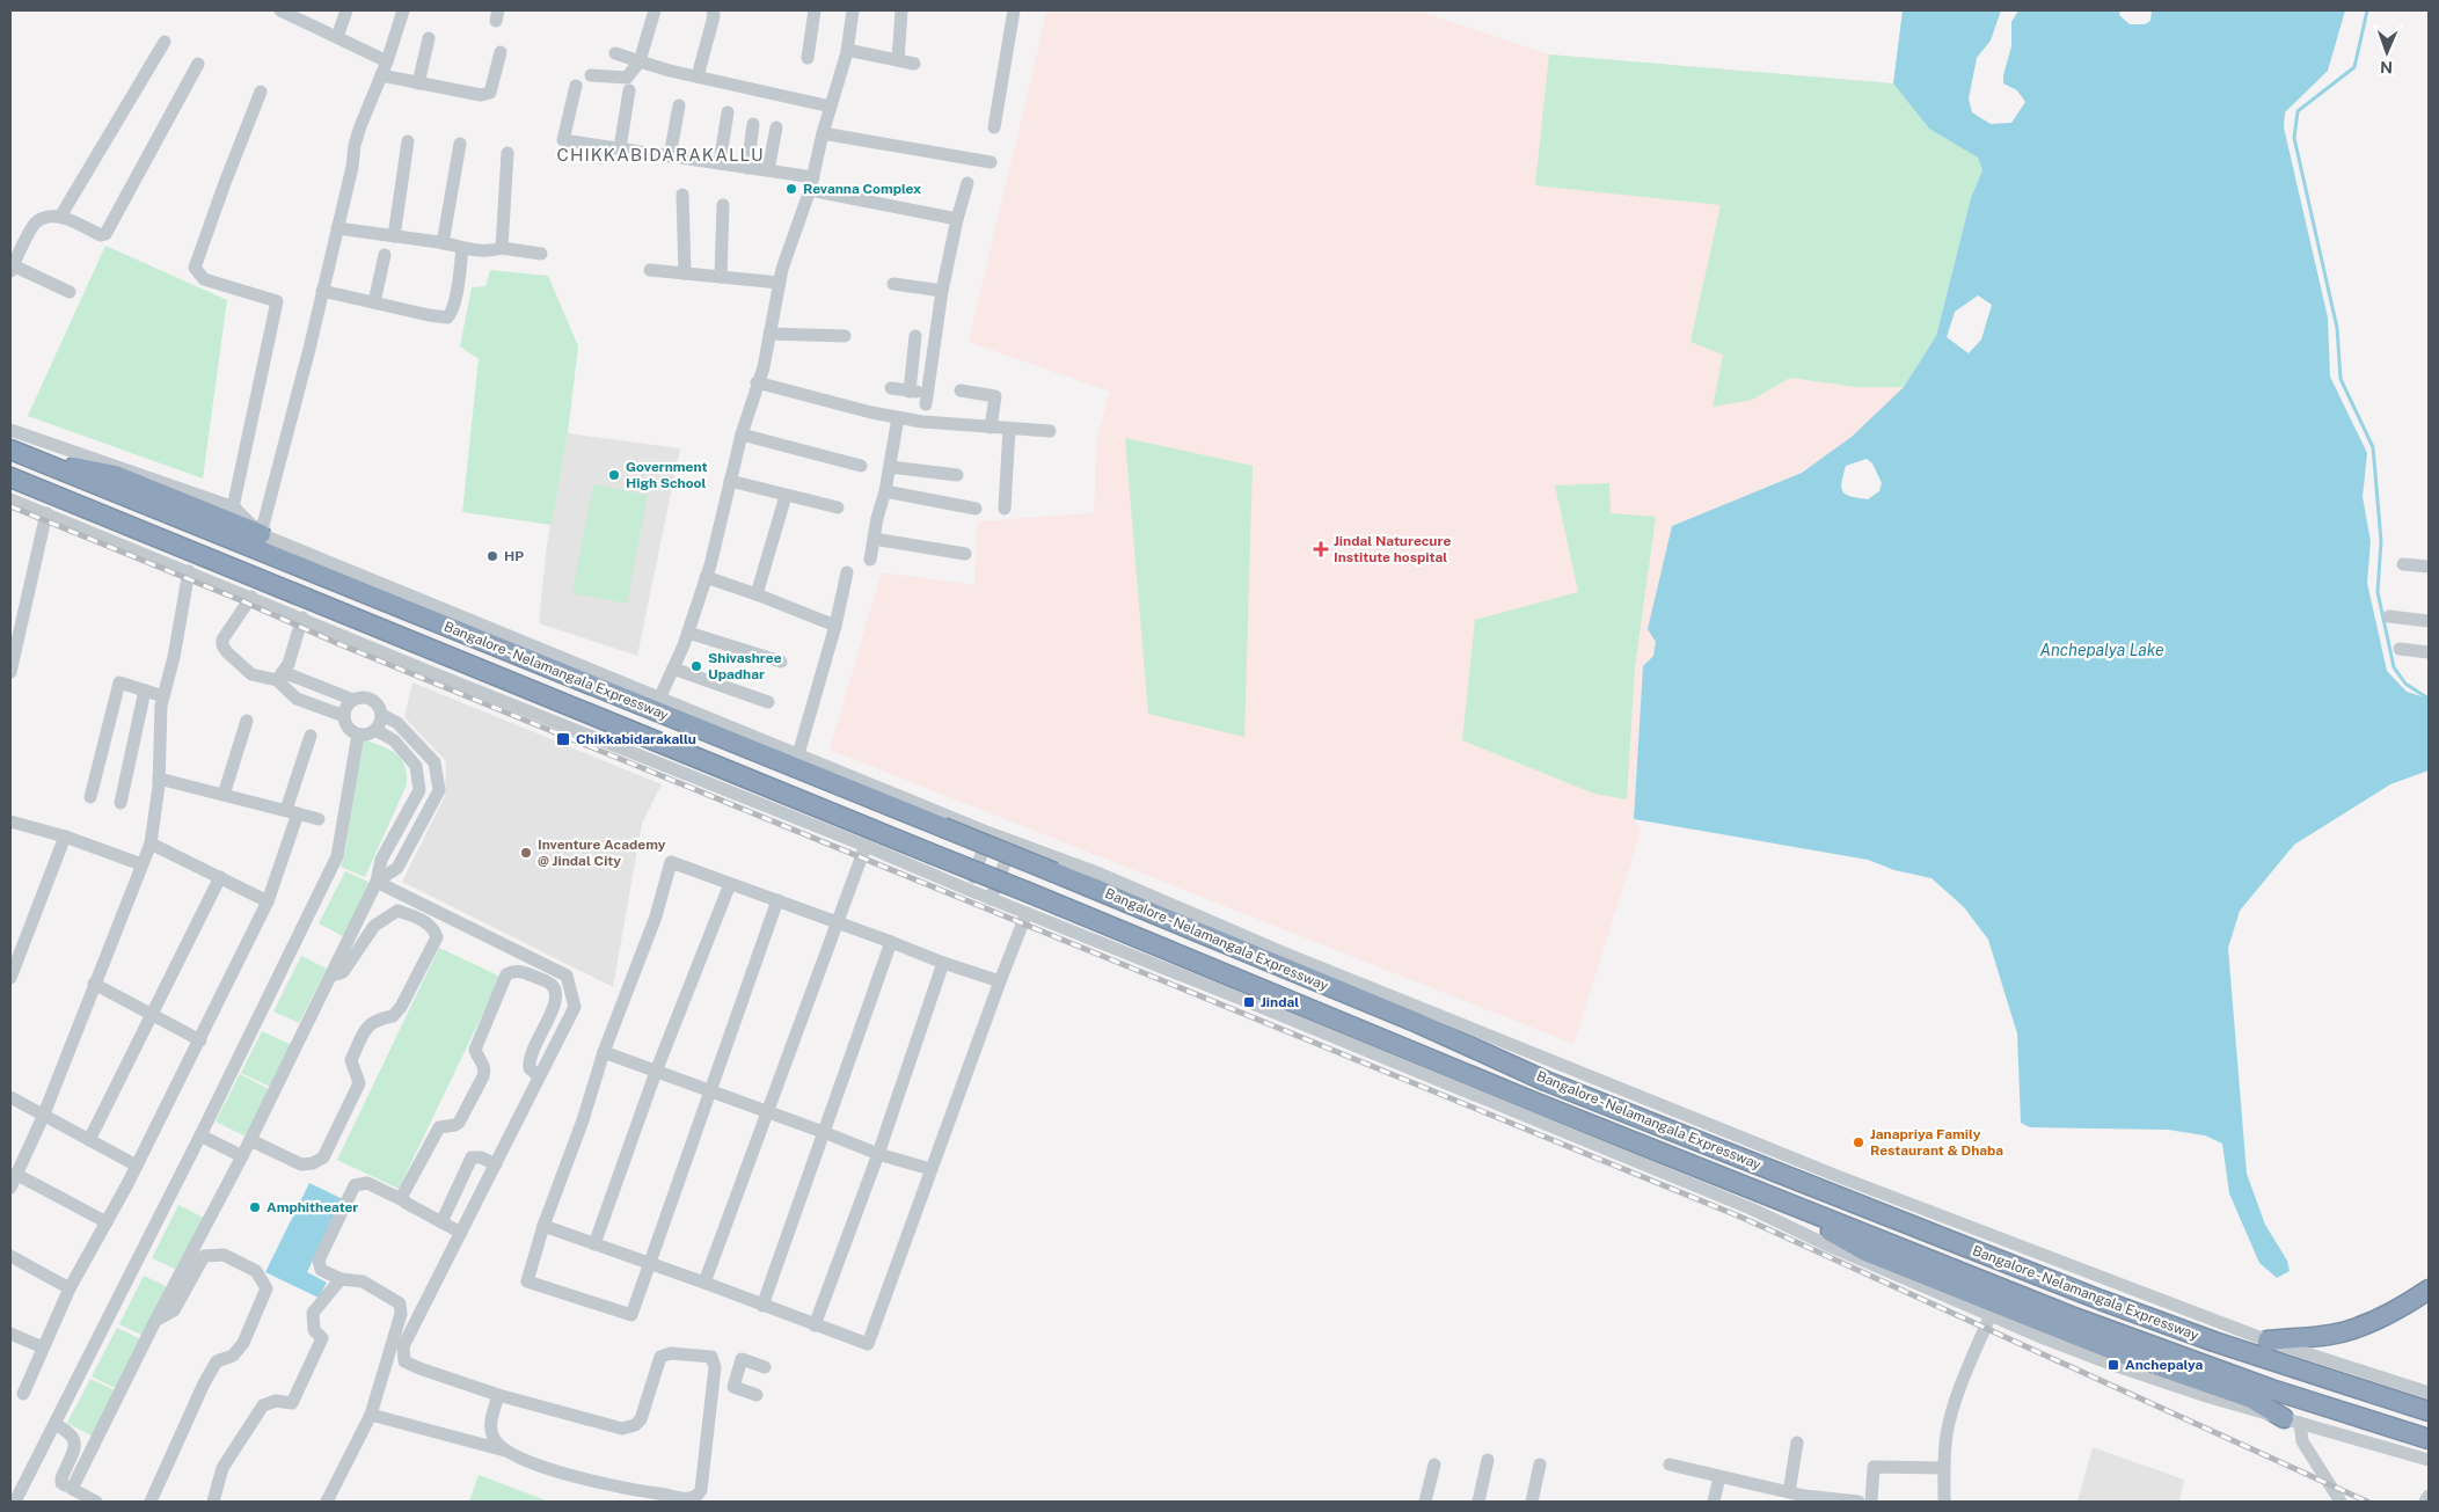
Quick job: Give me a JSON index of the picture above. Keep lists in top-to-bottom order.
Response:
{
  "streets": {
    "highway": ["Bangalore - Nelamangala Expressway"]
  },
  "districts": ["CHIKKABIDARAKALLU"],
  "water": ["Anchepalya Lake"],
  "places": {
    "other": [
      "Revanna Complex",
      "Government High School",
      "HP",
      "Shivashree Upadhar",
      "Inventure Academy @ Jindal City",
      "Janapriya Family Restaurant & Dhaba",
      "Amphitheater"
    ],
    "health": ["Jindal Naturecure Institute hospital"],
    "transit": ["Chikkabidarakallu", "Jindal", "Anchepalya"]
  },
  "north": "bottom"
}
